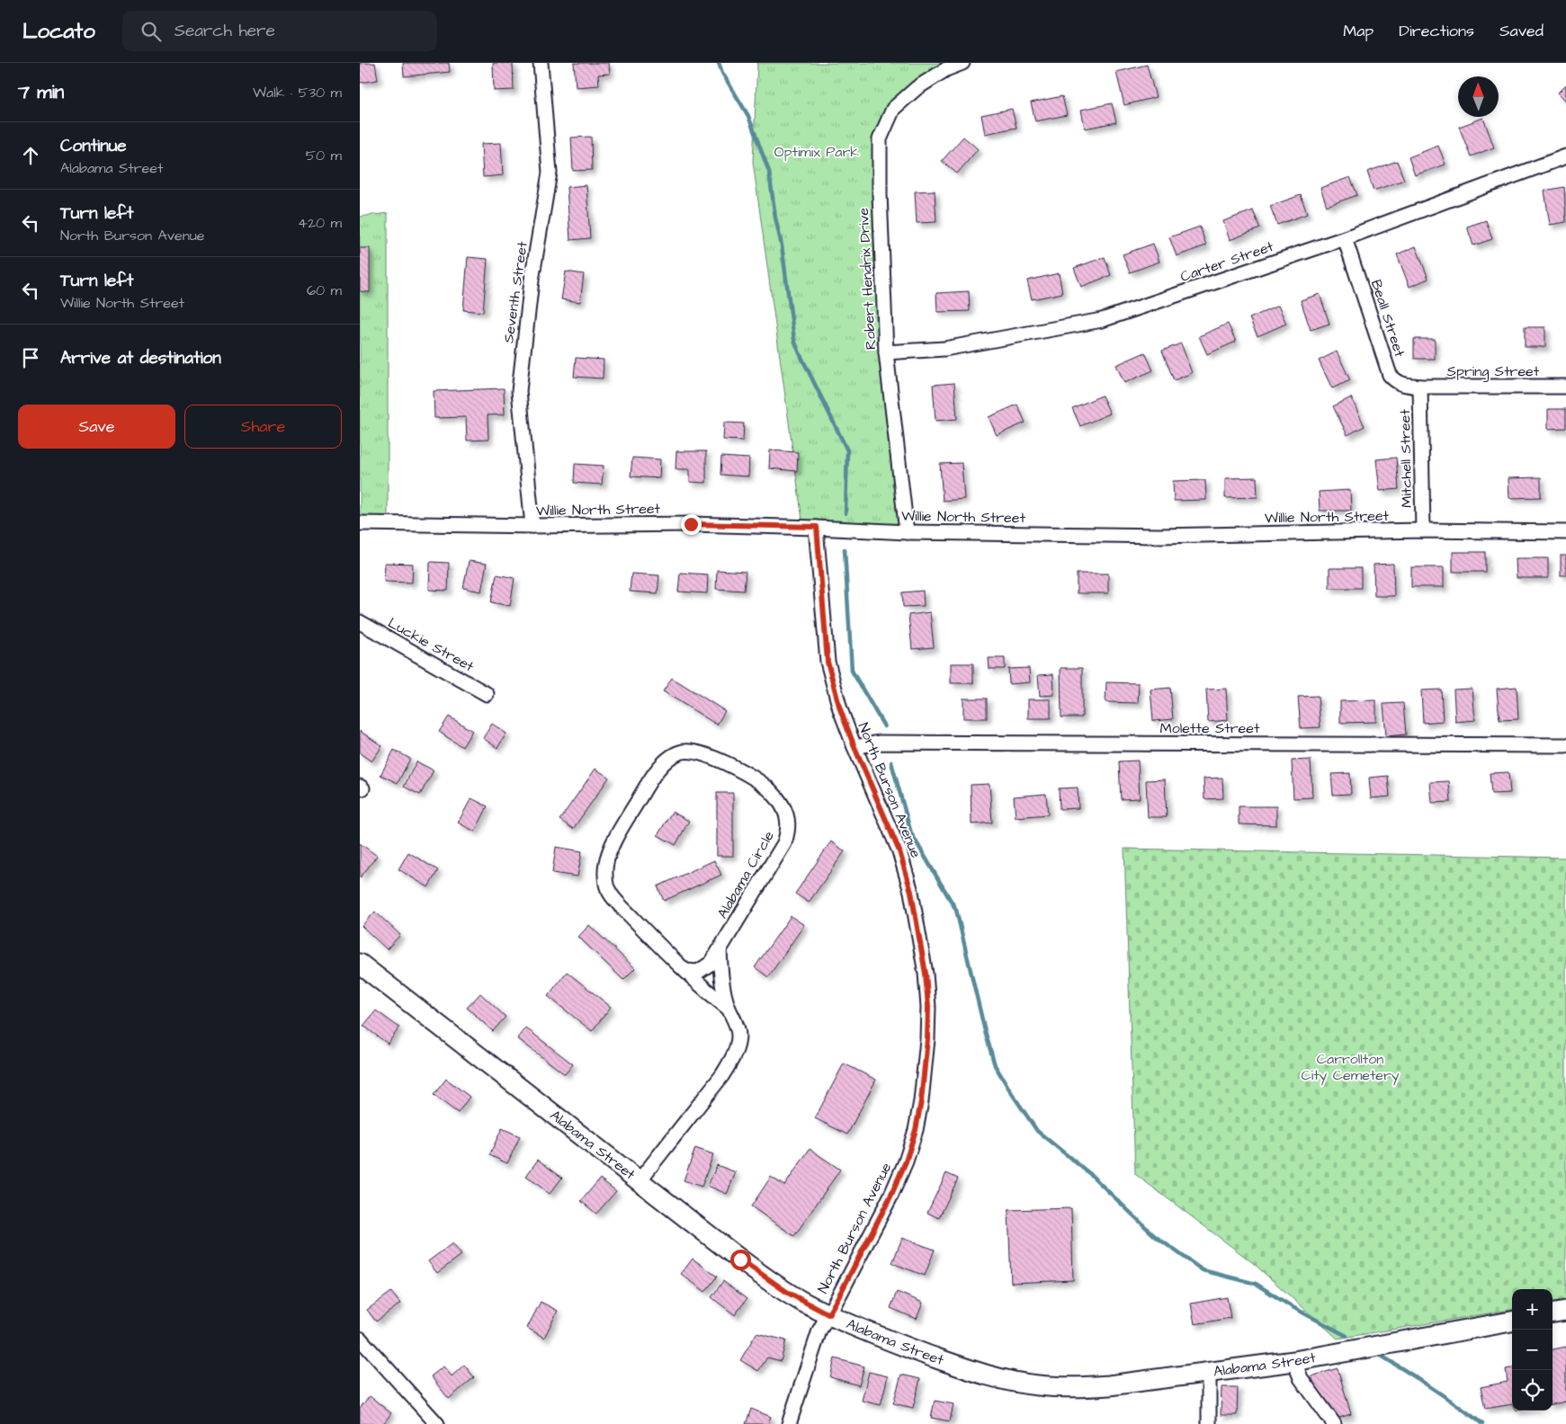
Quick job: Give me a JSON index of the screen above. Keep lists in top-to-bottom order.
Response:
{
  "streets": {
    "main road": ["Alabama Street"],
    "street": [
      "Carter Street",
      "Robert Hendrix Drive",
      "Seventh Street",
      "Beall Street",
      "Spring Street",
      "Mitchell Street",
      "Willie North Street",
      "Luckie Street",
      "Molette Street",
      "North Burson Avenue",
      "Alabama Circle"
    ]
  },
  "crossings": [
    ["Carter Street", "Robert Hendrix Drive"],
    ["Carter Street", "Beall Street"],
    ["Robert Hendrix Drive", "Willie North Street"],
    ["Seventh Street", "Willie North Street"],
    ["Beall Street", "Spring Street"],
    ["Beall Street", "Mitchell Street"],
    ["Spring Street", "Mitchell Street"],
    ["Mitchell Street", "Willie North Street"],
    ["Willie North Street", "North Burson Avenue"],
    ["Molette Street", "North Burson Avenue"],
    ["North Burson Avenue", "Alabama Street"],
    ["Alabama Circle", "Alabama Street"]
  ],
  "parks": ["Optimix Park", "Carrollton City Cemetery"],
  "north": "top",
  "page": {
    "header": "Locato",
    "search": "Search here",
    "nav": ["Map", "Directions", "Saved"],
    "heading": ["7 min", "Walk · 530 m"],
    "list": [
      ["Continue", "Alabama Street", "50 m"],
      ["Turn left", "North Burson Avenue", "420 m"],
      ["Turn left", "Willie North Street", "60 m"],
      "Arrive at destination"
    ],
    "buttons": ["Save", "Share"],
    "map_buttons": ["+", "−"]
  }
}
